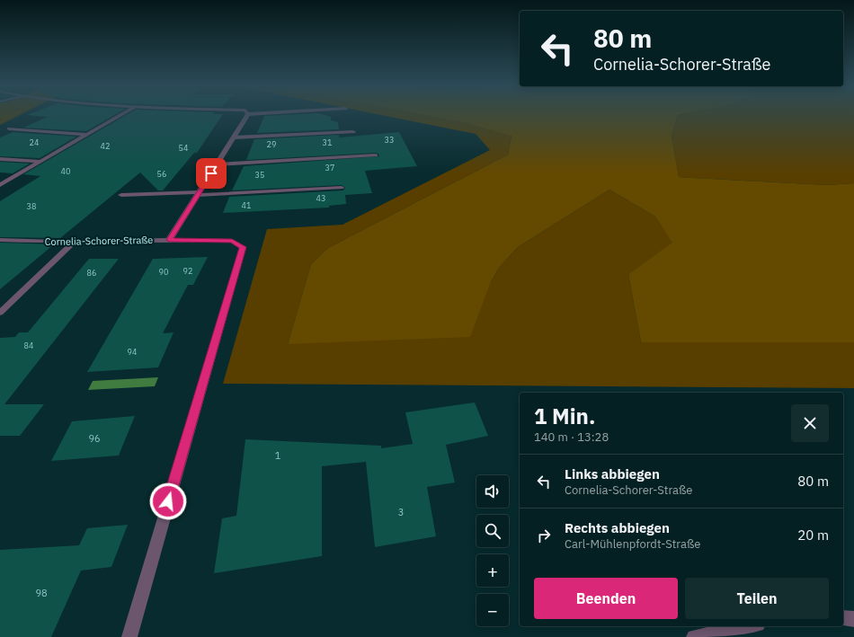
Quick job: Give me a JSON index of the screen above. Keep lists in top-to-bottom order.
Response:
{
  "streets": {
    "street": ["Cornelia-Schorer-Straße"]
  },
  "house_numbers": [
    "33",
    "24",
    "31",
    "29",
    "42",
    "54",
    "37",
    "40",
    "56",
    "35",
    "43",
    "41",
    "38",
    "92",
    "90",
    "86",
    "84",
    "94",
    "96",
    "1",
    "3",
    "98"
  ],
  "page": {
    "turn": ["80 m", "Cornelia-Schorer-Straße"],
    "heading": ["1 Min.", "140 m · 13:28"],
    "list": [
      {
        "name": "Links abbiegen",
        "note": "Cornelia-Schorer-Straße",
        "value": "80 m"
      },
      {
        "name": "Rechts abbiegen",
        "note": "Carl-Mühlenpfordt-Straße",
        "value": "20 m"
      }
    ],
    "map_buttons": ["+", "−"],
    "buttons": ["Beenden", "Teilen"]
  }
}
